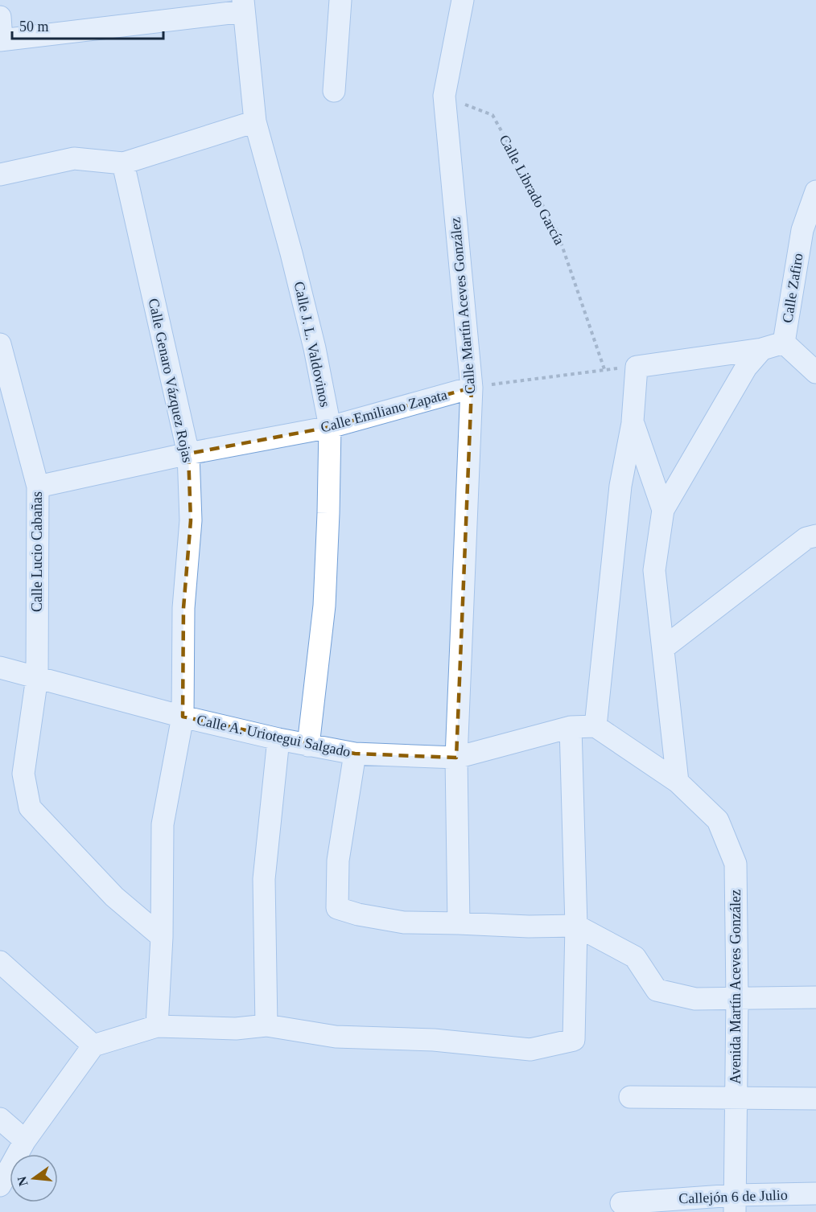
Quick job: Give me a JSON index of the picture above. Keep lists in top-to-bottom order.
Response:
{
  "streets": {
    "street": [
      "Calle Zafiro",
      "Calle Martín Aceves González",
      "Calle J. L. Valdovinos",
      "Calle Genaro Vázquez Rojas",
      "Calle Emiliano Zapata",
      "Calle Lucio Cabañas",
      "Calle A. Uriotegui Salgado",
      "Avenida Martín Aceves González",
      "Callejón 6 de Julio"
    ],
    "path": ["Calle Librado García"]
  },
  "crossings": [
    ["Calle Librado García", "Calle Martín Aceves González"],
    ["Calle Martín Aceves González", "Calle Emiliano Zapata"],
    ["Calle Martín Aceves González", "Calle A. Uriotegui Salgado"],
    ["Calle J. L. Valdovinos", "Calle Emiliano Zapata"],
    ["Calle J. L. Valdovinos", "Calle A. Uriotegui Salgado"],
    ["Calle Genaro Vázquez Rojas", "Calle Emiliano Zapata"],
    ["Calle Genaro Vázquez Rojas", "Calle Lucio Cabañas"],
    ["Calle Genaro Vázquez Rojas", "Calle A. Uriotegui Salgado"],
    ["Calle Emiliano Zapata", "Calle Lucio Cabañas"],
    ["Calle Lucio Cabañas", "Calle A. Uriotegui Salgado"],
    ["Avenida Martín Aceves González", "Callejón 6 de Julio"]
  ],
  "scale_bar": "50 m",
  "north": "left"
}
